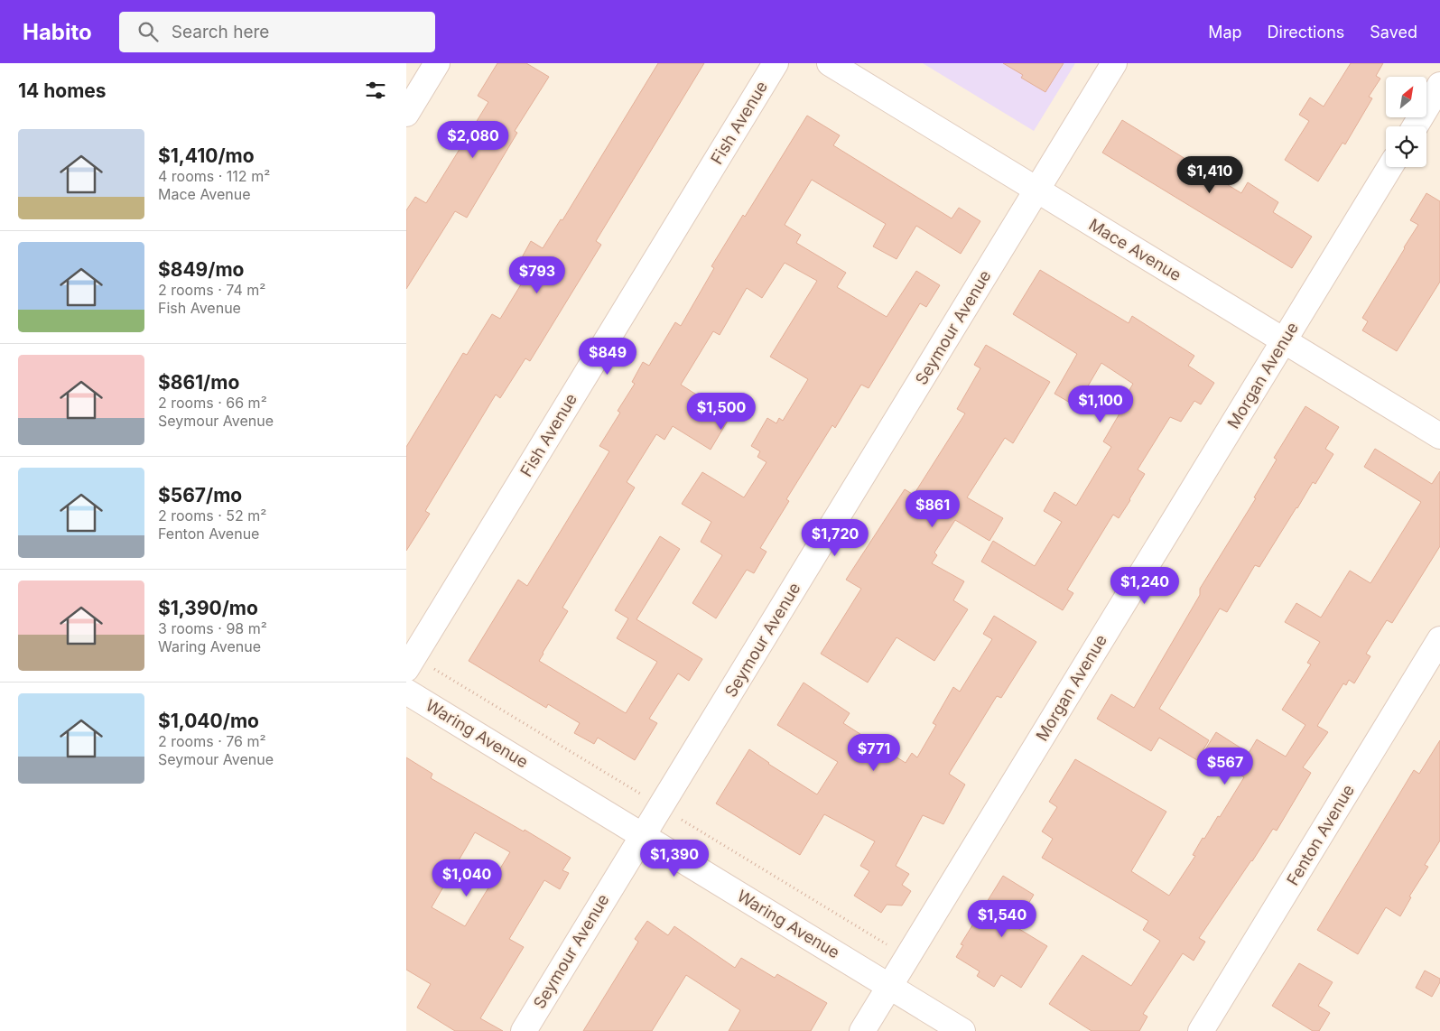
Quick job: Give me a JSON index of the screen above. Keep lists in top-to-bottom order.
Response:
{
  "streets": {
    "street": [
      "Fish Avenue",
      "Mace Avenue",
      "Seymour Avenue",
      "Morgan Avenue",
      "Waring Avenue",
      "Fenton Avenue"
    ]
  },
  "crossings": [
    ["Mace Avenue", "Seymour Avenue"],
    ["Mace Avenue", "Morgan Avenue"],
    ["Seymour Avenue", "Waring Avenue"],
    ["Morgan Avenue", "Waring Avenue"]
  ],
  "north": "top right",
  "page": {
    "header": "Habito",
    "search": "Search here",
    "nav": ["Map", "Directions", "Saved"],
    "heading": "14 homes",
    "list": [
      {
        "name": "$1,410/mo",
        "note": "4 rooms · 112 m² · Mace Avenue"
      },
      {
        "name": "$849/mo",
        "note": "2 rooms · 74 m² · Fish Avenue"
      },
      {
        "name": "$861/mo",
        "note": "2 rooms · 66 m² · Seymour Avenue"
      },
      {
        "name": "$567/mo",
        "note": "2 rooms · 52 m² · Fenton Avenue"
      },
      {
        "name": "$1,390/mo",
        "note": "3 rooms · 98 m² · Waring Avenue"
      },
      {
        "name": "$1,040/mo",
        "note": "2 rooms · 76 m² · Seymour Avenue"
      }
    ],
    "price": [
      "$2,080",
      "$1,410",
      "$793",
      "$849",
      "$1,100",
      "$1,500",
      "$861",
      "$1,720",
      "$1,240",
      "$771",
      "$567",
      "$1,390",
      "$1,040",
      "$1,540"
    ]
  }
}
